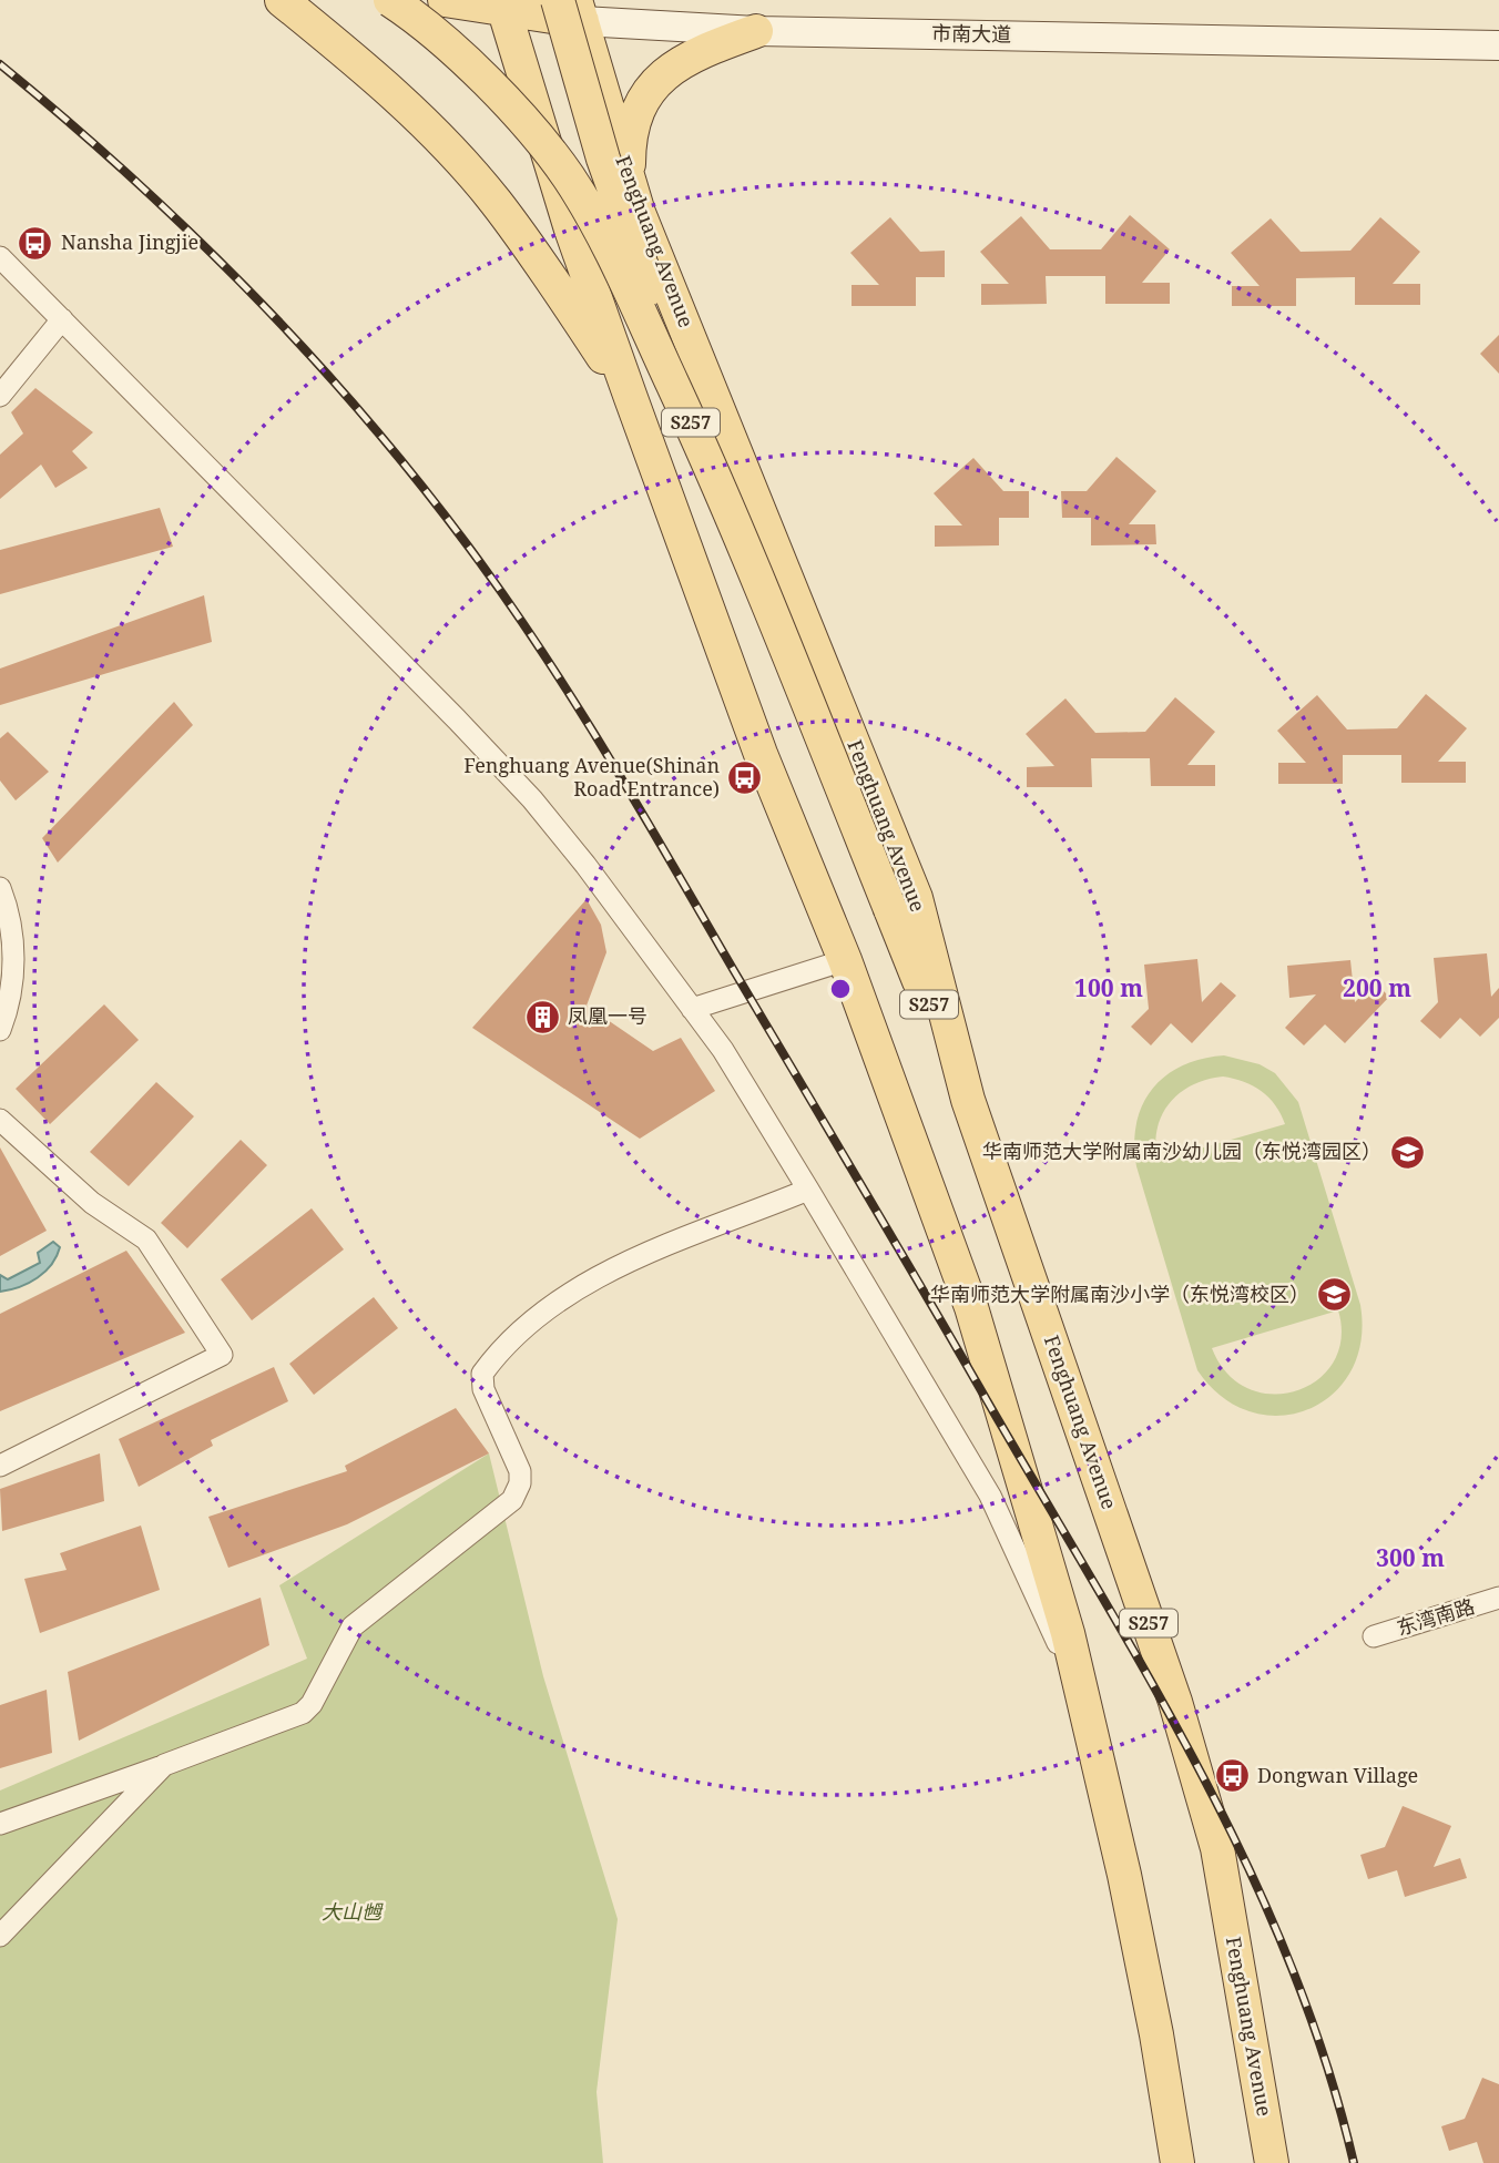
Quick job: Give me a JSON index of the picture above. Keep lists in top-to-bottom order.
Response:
{
  "streets": {
    "main road": ["市南大道", "Fenghuang Avenue", "S257"],
    "street": ["东湾南路"]
  },
  "crossings": [
    ["市南大道", "Fenghuang Avenue"],
    ["市南大道", "S257"],
    ["Fenghuang Avenue", "S257"]
  ],
  "parks": ["大山乸"],
  "places": {
    "bus stop": ["Nansha Jingjie", "Fenghuang Avenue(Shinan Road Entrance)", "Dongwan Village"],
    "building": ["凤凰一号"],
    "school or university": ["华南师范大学附属南沙幼儿园（东悦湾园区）", "华南师范大学附属南沙小学（东悦湾校区）"]
  },
  "rings": ["100 m", "200 m", "300 m"]
}
